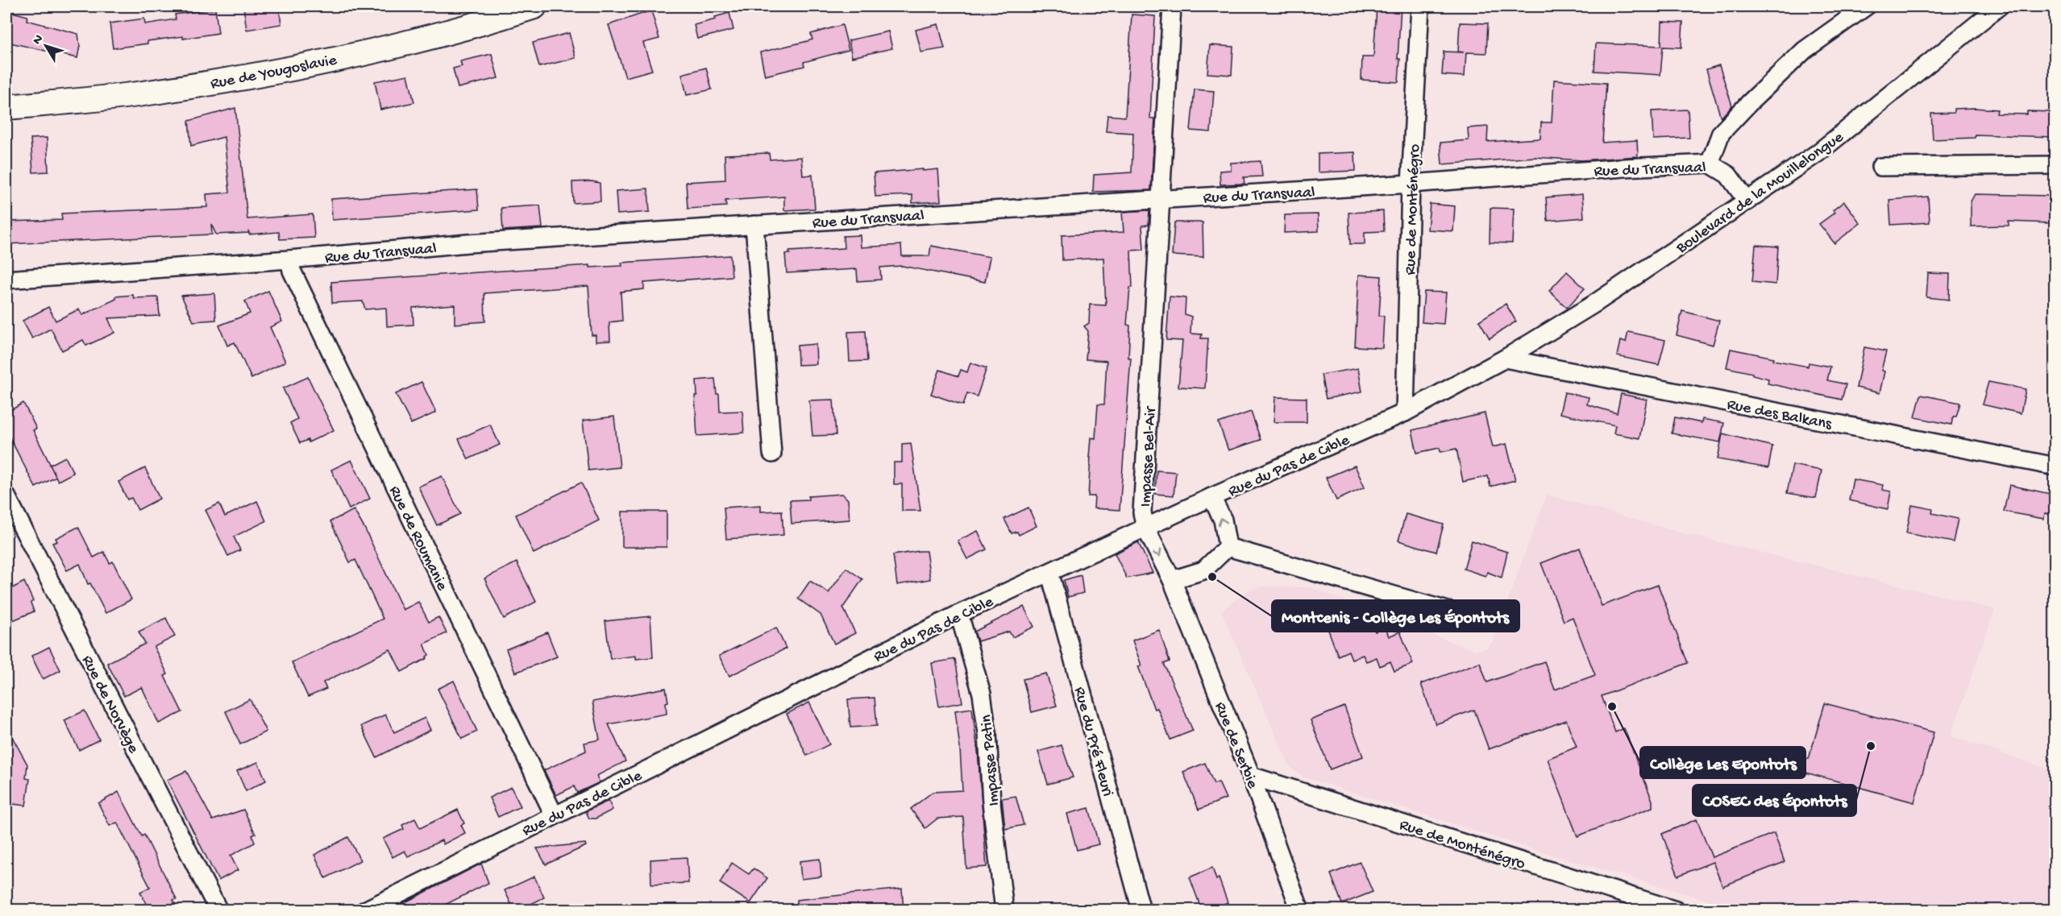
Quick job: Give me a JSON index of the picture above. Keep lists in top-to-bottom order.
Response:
{
  "streets": {
    "main road": ["Rue de Yougoslavie"],
    "street": [
      "Rue du Transvaal",
      "Boulevard de la Mouillelongue",
      "Rue de Monténégro",
      "Rue des Balkans",
      "Impasse Bel-Air",
      "Rue du Pas de Cible",
      "Rue de Roumanie",
      "Rue de Norvège",
      "Rue du Pré Fleuri",
      "Rue de Serbie",
      "Impasse Patin"
    ]
  },
  "crossings": [
    ["Rue du Transvaal", "Boulevard de la Mouillelongue"],
    ["Rue du Transvaal", "Rue de Monténégro"],
    ["Rue du Transvaal", "Impasse Bel-Air"],
    ["Rue du Transvaal", "Rue de Roumanie"],
    ["Boulevard de la Mouillelongue", "Rue des Balkans"],
    ["Boulevard de la Mouillelongue", "Rue du Pas de Cible"],
    ["Rue de Monténégro", "Rue du Pas de Cible"],
    ["Rue de Monténégro", "Rue de Serbie"],
    ["Rue des Balkans", "Rue du Pas de Cible"],
    ["Impasse Bel-Air", "Rue du Pas de Cible"],
    ["Impasse Bel-Air", "Rue de Serbie"],
    ["Rue du Pas de Cible", "Rue de Roumanie"],
    ["Rue du Pas de Cible", "Rue du Pré Fleuri"],
    ["Rue du Pas de Cible", "Impasse Patin"]
  ],
  "places": ["Montcenis - Collège Les Épontots", "Collège Les Epontots", "COSEC des Épontots"],
  "north": "top left"
}
